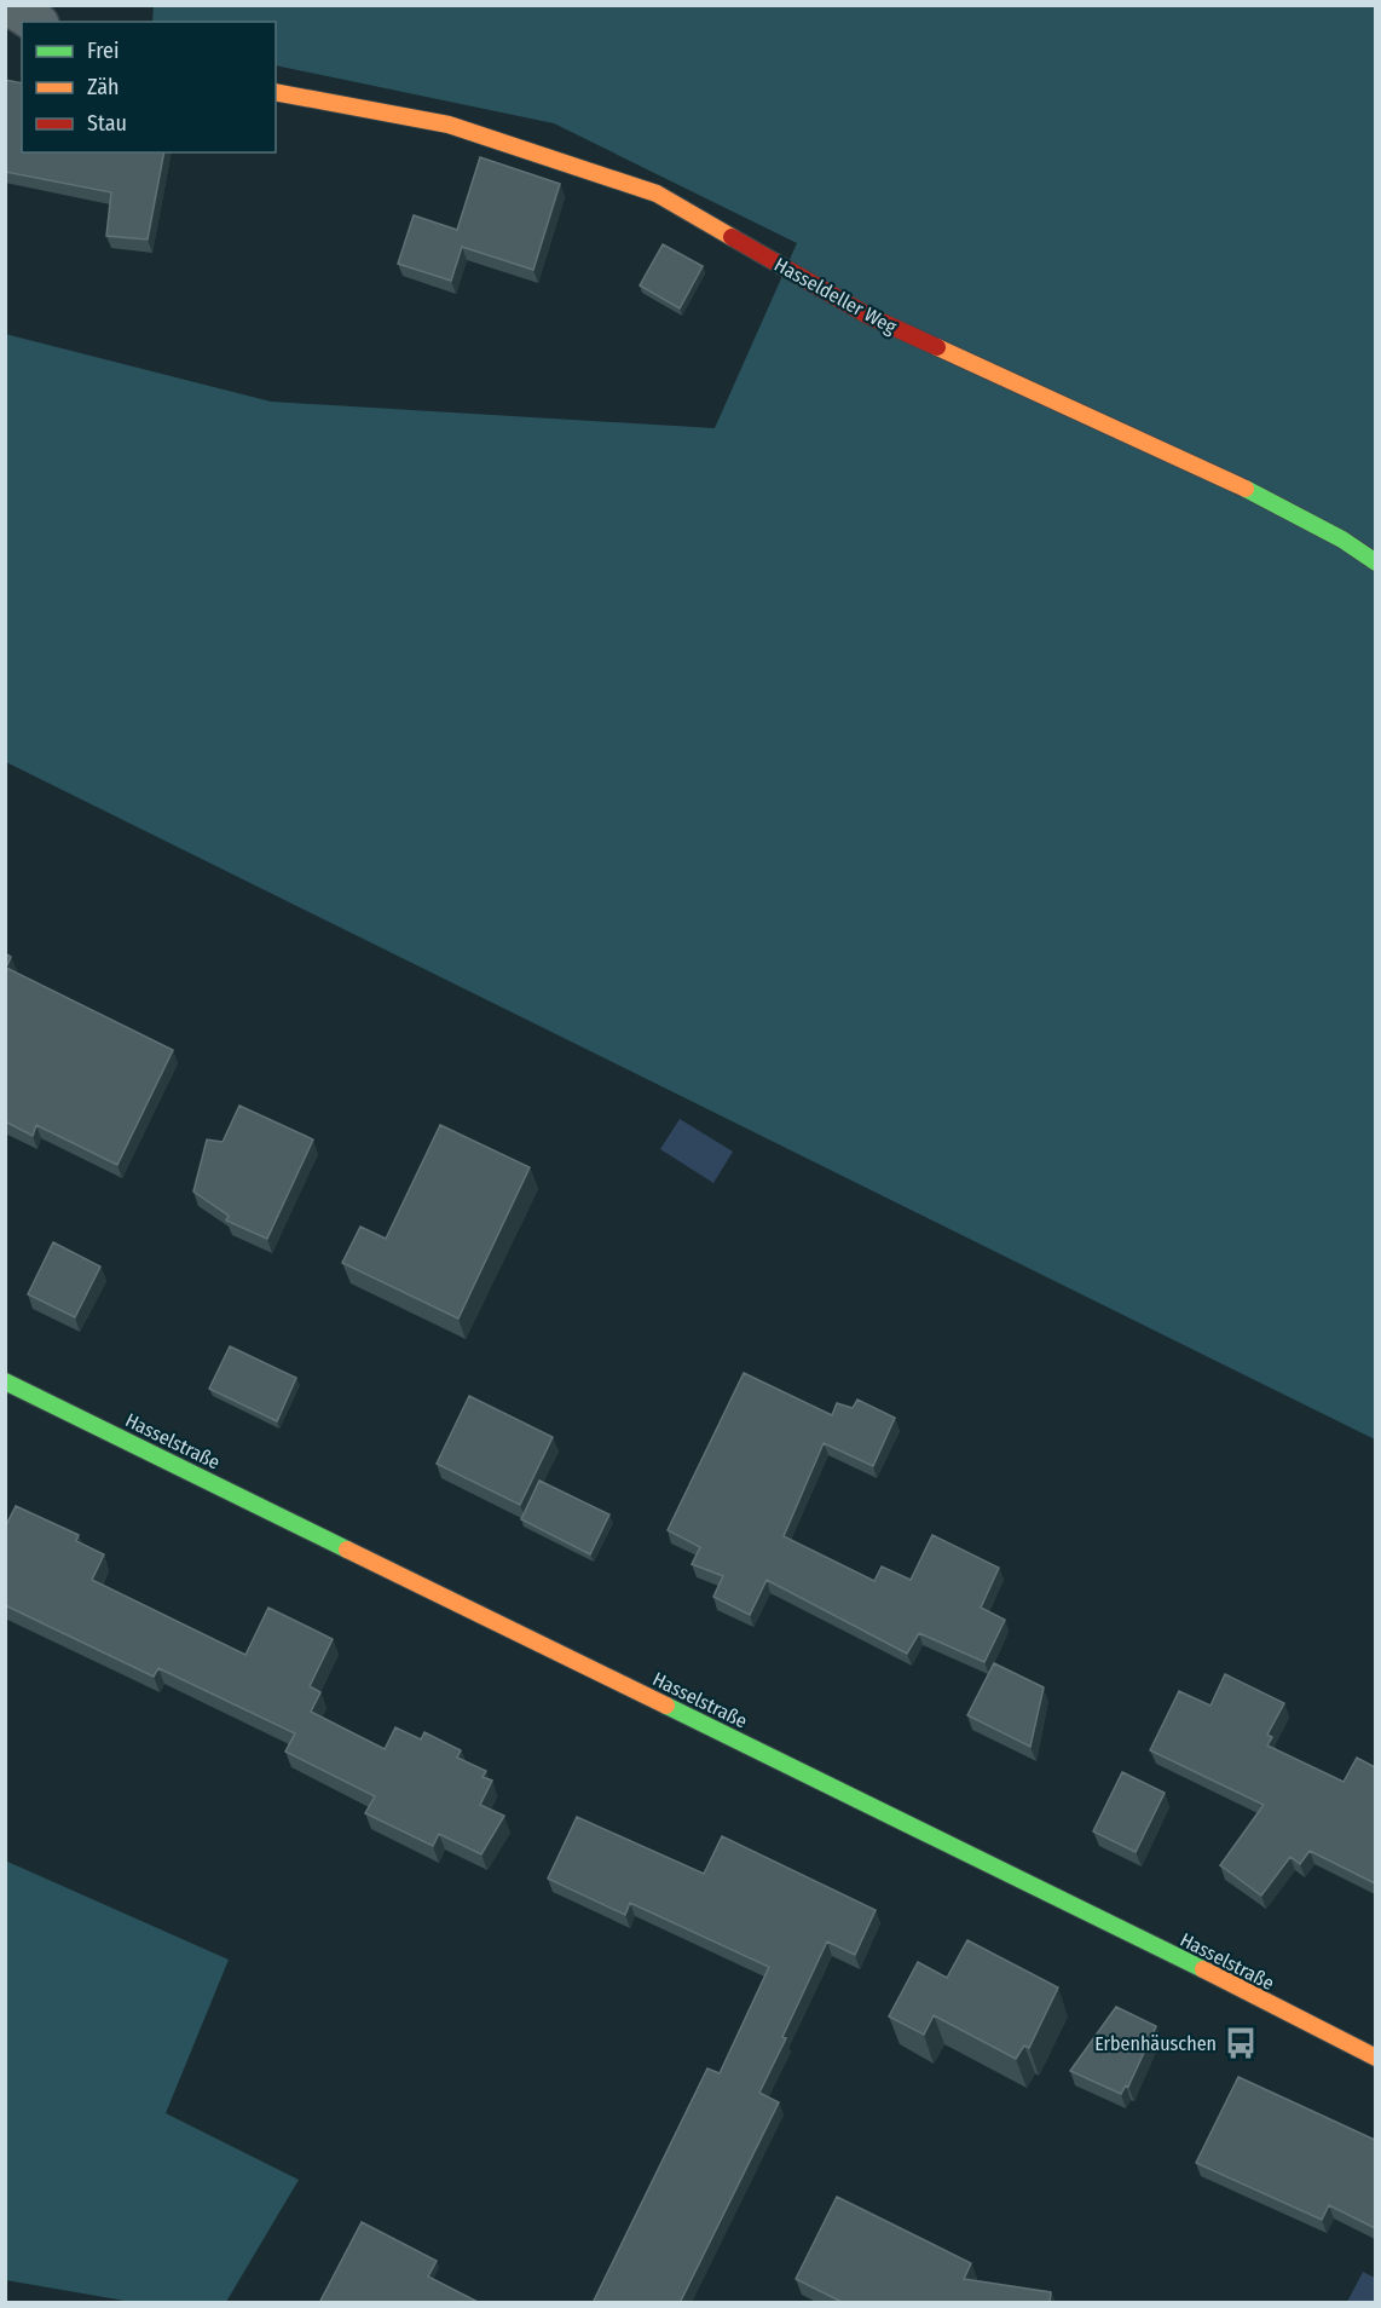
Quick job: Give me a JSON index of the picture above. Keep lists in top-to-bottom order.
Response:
{
  "streets": {
    "street": ["Hasseldeller Weg", "Hasselstraße"]
  },
  "places": {
    "bus stop": ["Erbenhäuschen"]
  },
  "legend": ["Frei", "Zäh", "Stau"]
}
